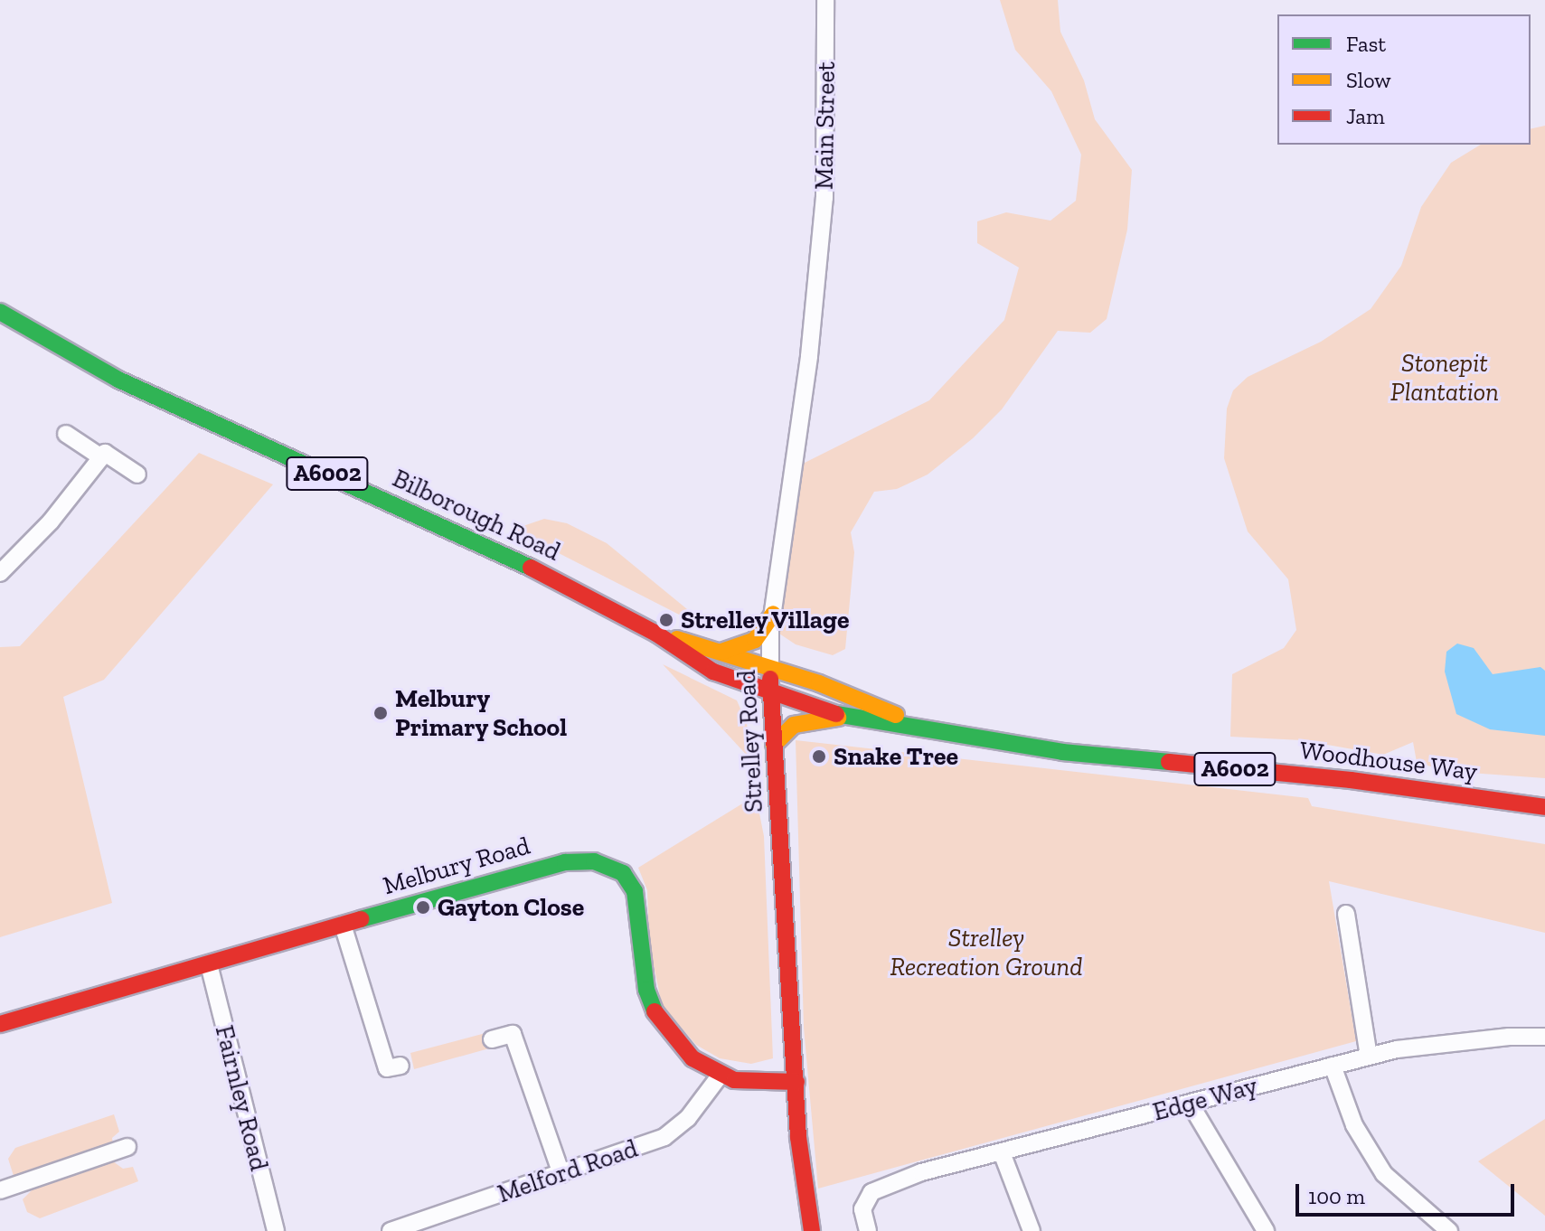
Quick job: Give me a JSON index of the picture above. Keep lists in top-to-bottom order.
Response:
{
  "streets": {
    "main road": [
      "A6002",
      "Bilborough Road",
      "Strelley Road",
      "Woodhouse Way",
      "Melbury Road"
    ],
    "street": [
      "Main Street",
      "Fairnley Road",
      "Edge Way",
      "Melford Road"
    ]
  },
  "crossings": [
    ["Main Street", "Strelley Road"],
    ["A6002", "Strelley Road"],
    ["A6002", "Woodhouse Way"],
    ["Bilborough Road", "Strelley Road"],
    ["Bilborough Road", "Woodhouse Way"],
    ["Strelley Road", "Woodhouse Way"],
    ["Strelley Road", "Melbury Road"],
    ["Melbury Road", "Fairnley Road"],
    ["Melbury Road", "Melford Road"]
  ],
  "parks": ["Stonepit Plantation", "Strelley Recreation Ground"],
  "places": [
    "Strelley Village",
    "Melbury Primary School",
    "Snake Tree",
    "Gayton Close"
  ],
  "legend": ["Fast", "Slow", "Jam"],
  "scale_bar": "100 m"
}
